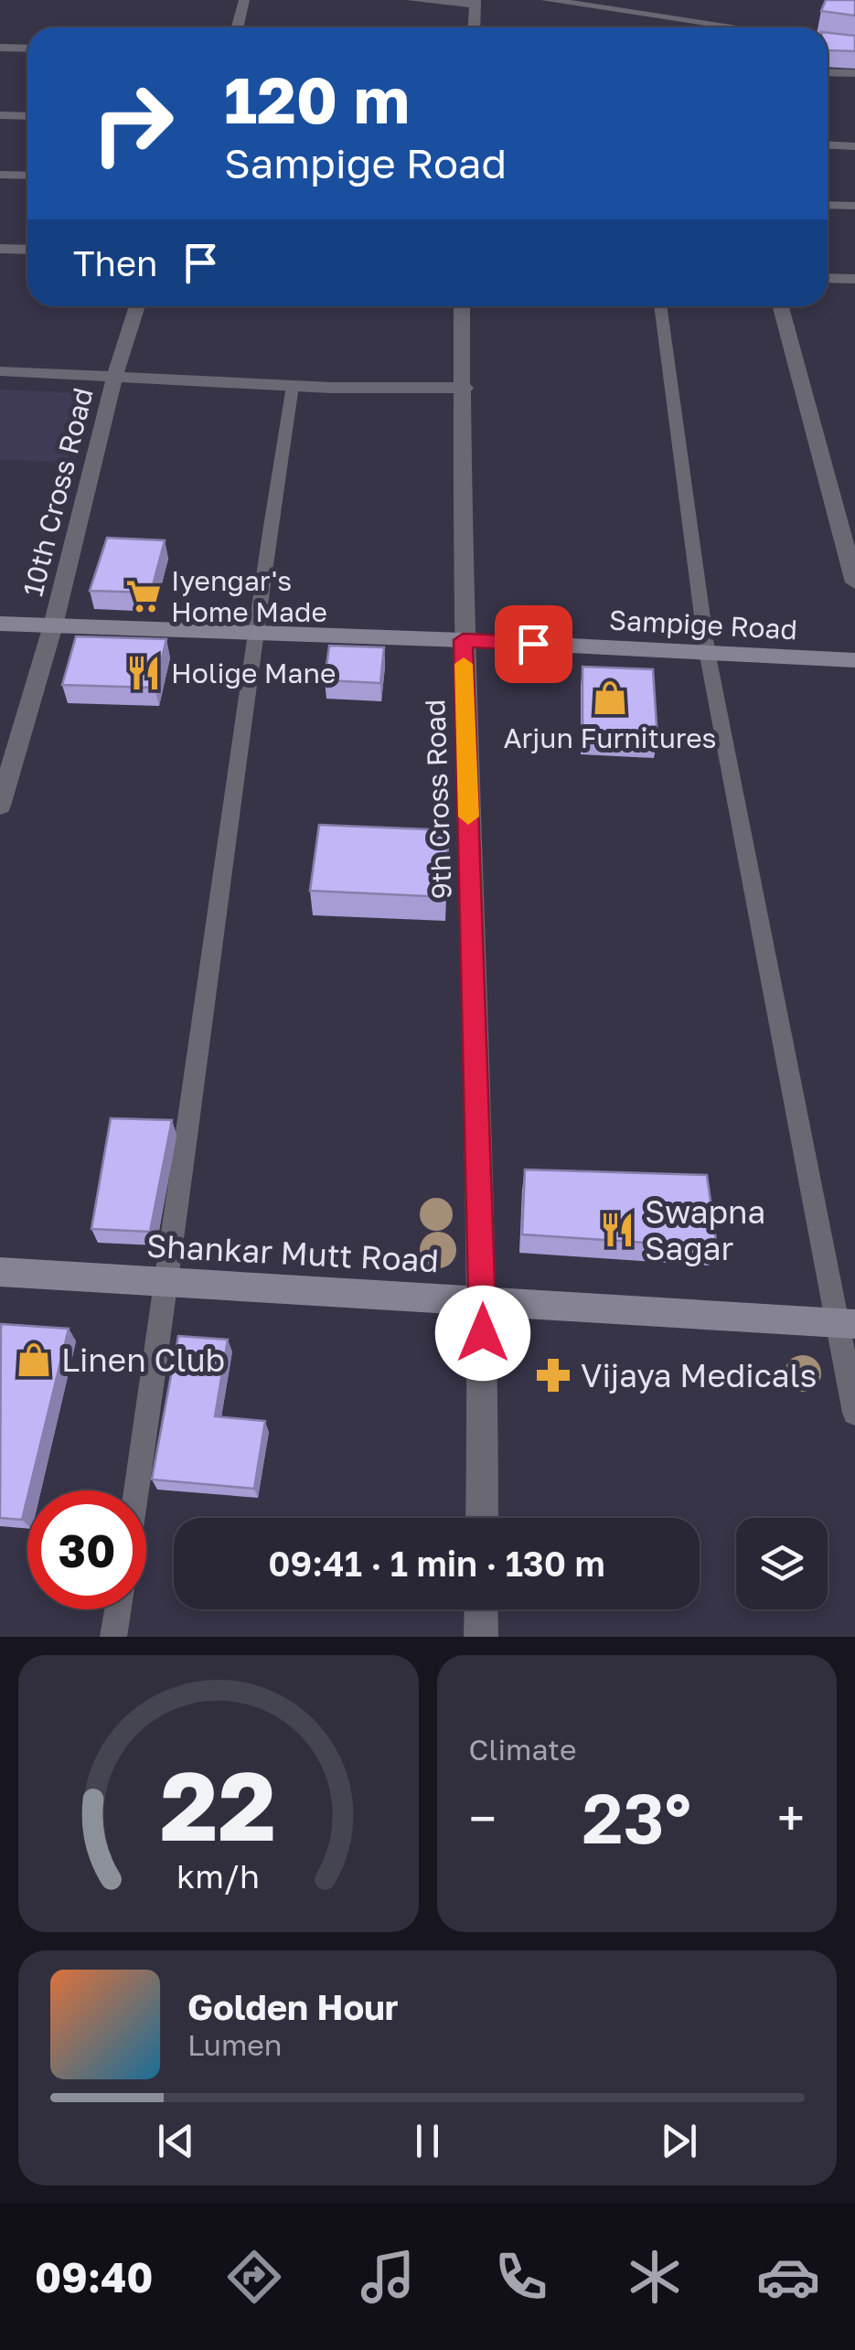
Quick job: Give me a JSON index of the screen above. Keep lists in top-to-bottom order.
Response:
{
  "streets": {
    "street": [
      "10th Cross Road",
      "Sampige Road",
      "9th Cross Road",
      "Shankar Mutt Road"
    ]
  },
  "crossings": [
    ["10th Cross Road", "Sampige Road"],
    ["Sampige Road", "9th Cross Road"],
    ["9th Cross Road", "Shankar Mutt Road"]
  ],
  "places": {
    "supermarket": ["Iyengar's Home Made"],
    "restaurant": ["Holige Mane", "Swapna Sagar"],
    "shop": ["Arjun Furnitures", "Linen Club"],
    "pharmacy": ["Vijaya Medicals"]
  },
  "page": {
    "turn": ["120 m", "Sampige Road"],
    "then": "Then",
    "limit": "30",
    "trip": "09:41 · 1 min · 130 m",
    "tile": "Climate",
    "heat": ["−", "23°", "+"],
    "song": ["Golden Hour", "Lumen"],
    "tabs": "09:40",
    "gauge": ["22", "km/h"]
  }
}
